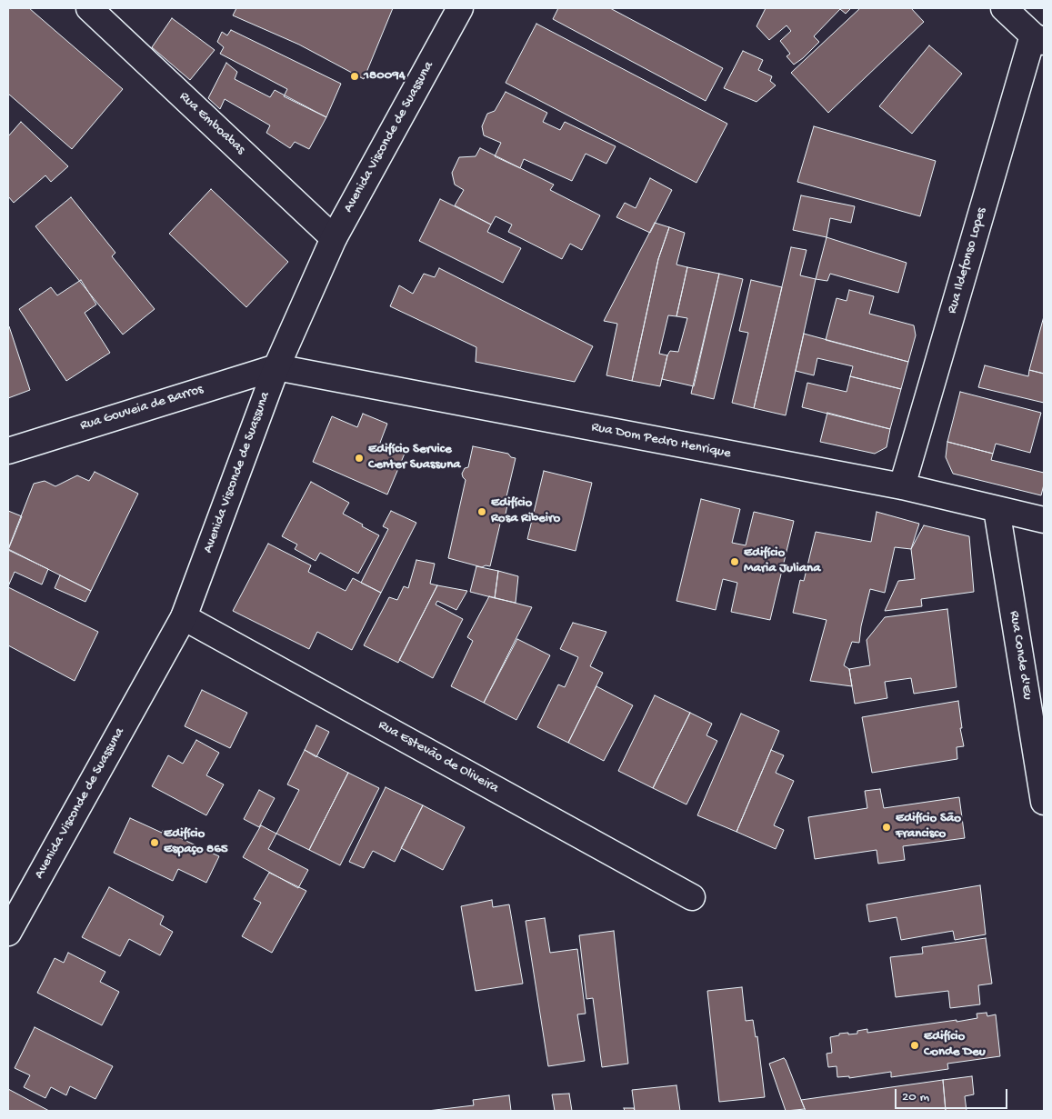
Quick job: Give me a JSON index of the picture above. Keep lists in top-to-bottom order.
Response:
{
  "streets": {
    "street": [
      "Rua Emboabas",
      "Avenida Visconde de Suassuna",
      "Rua Ildefonso Lopes",
      "Rua Gouveia de Barros",
      "Rua Dom Pedro Henrique",
      "Rua Conde d'Eu",
      "Rua Estevão de Oliveira"
    ]
  },
  "crossings": [
    ["Rua Emboabas", "Avenida Visconde de Suassuna"],
    ["Avenida Visconde de Suassuna", "Rua Gouveia de Barros"],
    ["Avenida Visconde de Suassuna", "Rua Dom Pedro Henrique"],
    ["Avenida Visconde de Suassuna", "Rua Estevão de Oliveira"],
    ["Rua Ildefonso Lopes", "Rua Dom Pedro Henrique"],
    ["Rua Gouveia de Barros", "Rua Dom Pedro Henrique"],
    ["Rua Dom Pedro Henrique", "Rua Conde d'Eu"]
  ],
  "places": [
    "180094",
    "Edifício Service Center Suassuna",
    "Edifício Rosa Ribeiro",
    "Edifício Maria Juliana",
    "Edifício São Francisco",
    "Edifício Espaço 865",
    "Edifício Conde Deu"
  ],
  "scale_bar": "20 m"
}
